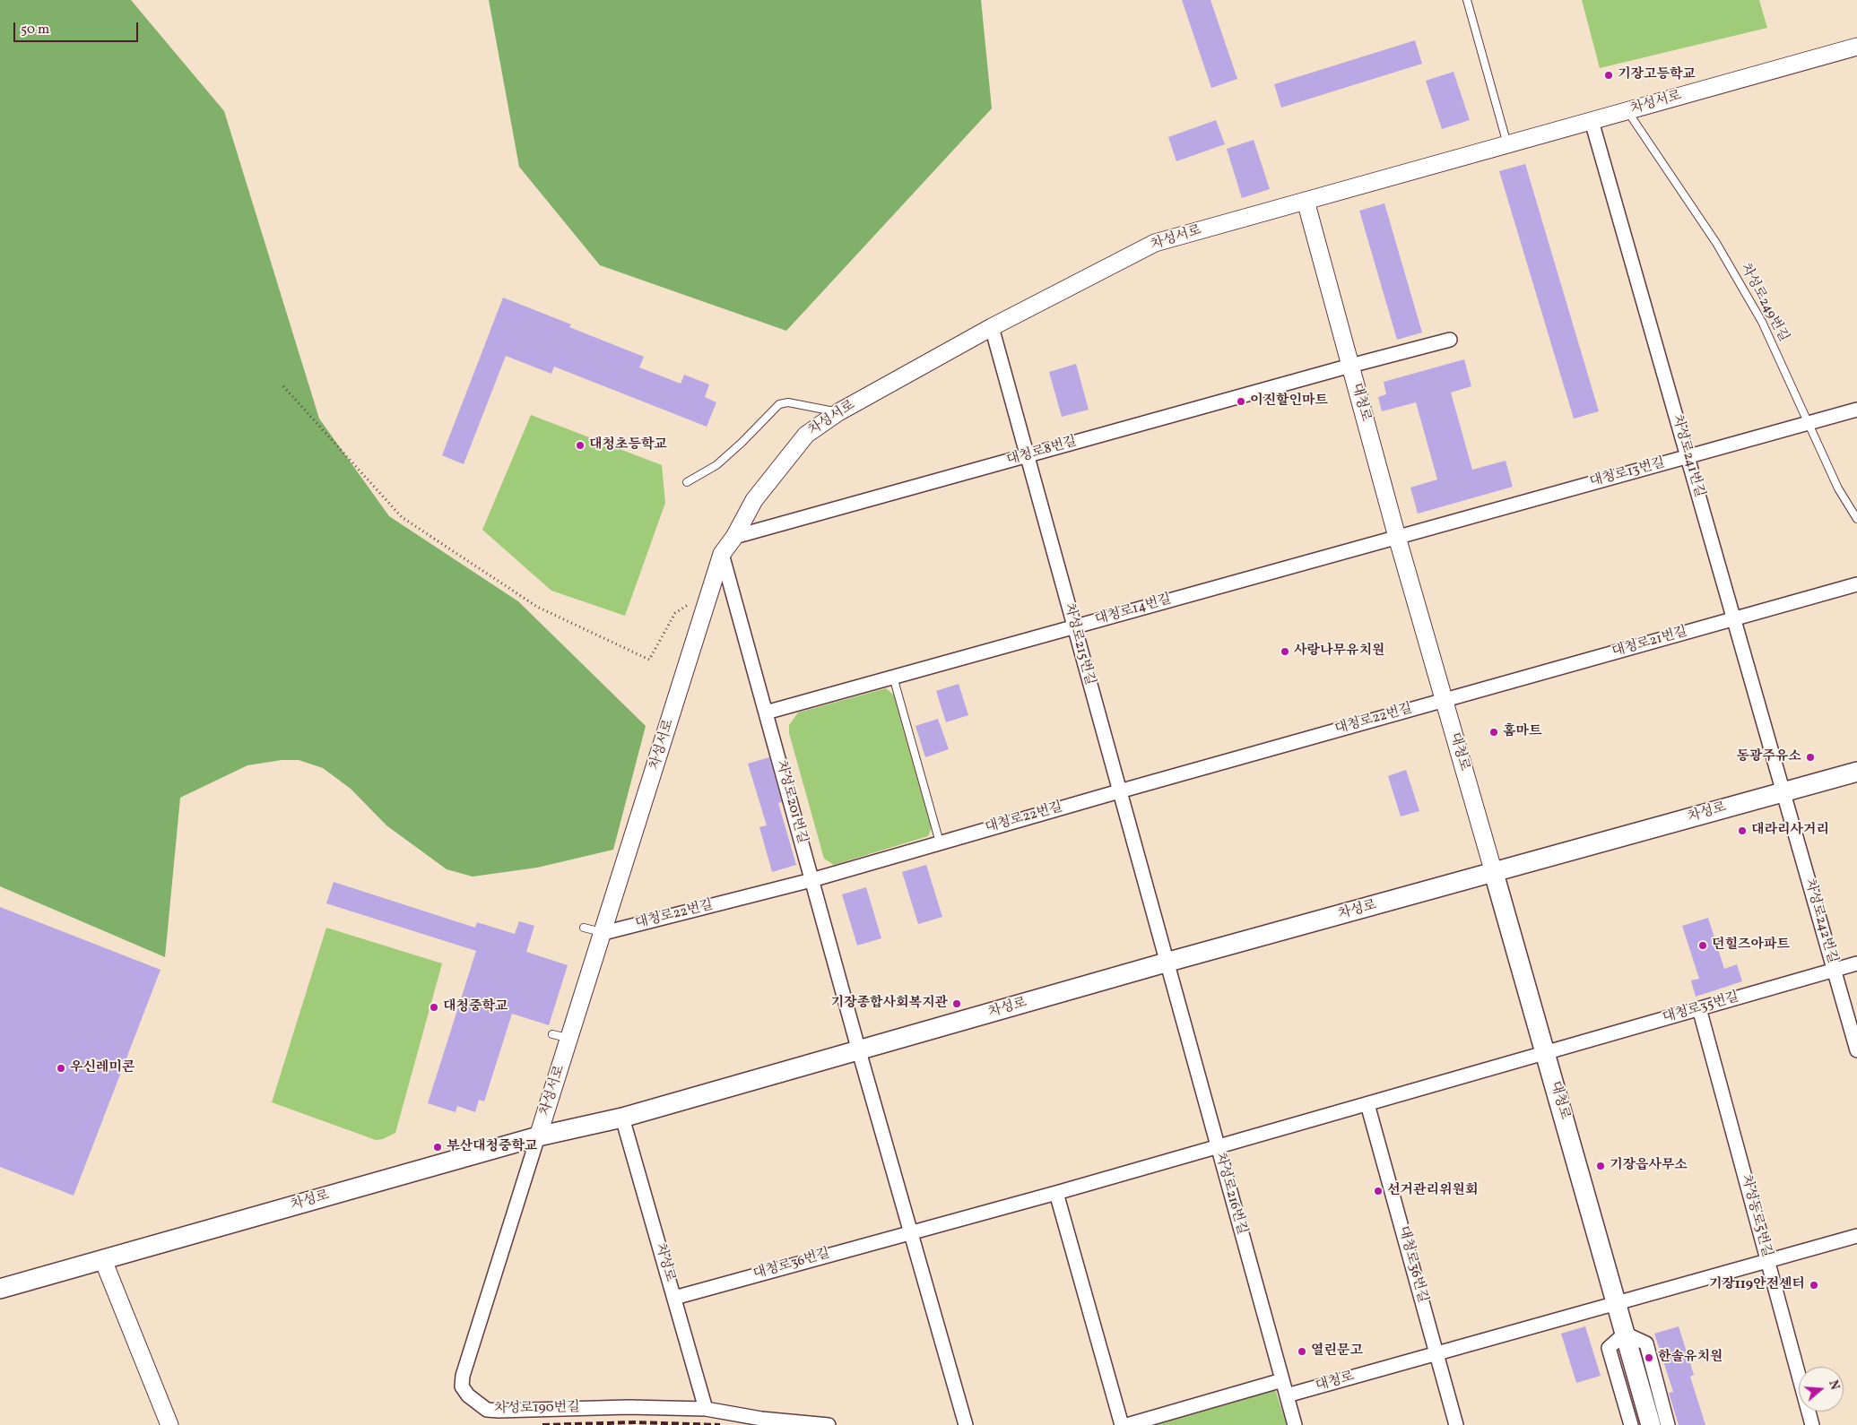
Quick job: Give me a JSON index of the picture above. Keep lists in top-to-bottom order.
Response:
{
  "streets": {
    "main road": ["대청로", "차성로"],
    "street": [
      "차성서로",
      "대청로8번길",
      "차성로241번길",
      "대청로13번길",
      "대청로14번길",
      "대청로21번길",
      "차성로215번길",
      "대청로22번길",
      "차성로201번길",
      "차성로242번길",
      "대청로35번길",
      "차성로216번길",
      "차성동로5번길",
      "대청로36번길",
      "차성로190번길"
    ],
    "lane": ["차성로249번길"]
  },
  "crossings": [
    ["차성서로", "차성로249번길"],
    ["차성서로", "대청로"],
    ["차성서로", "대청로8번길"],
    ["차성서로", "차성로241번길"],
    ["차성서로", "차성로215번길"],
    ["차성서로", "대청로22번길"],
    ["차성서로", "차성로201번길"],
    ["차성서로", "차성로"],
    ["차성서로", "차성로190번길"],
    ["차성로249번길", "대청로13번길"],
    ["대청로", "대청로8번길"],
    ["대청로", "대청로13번길"],
    ["대청로", "대청로14번길"],
    ["대청로", "대청로21번길"],
    ["대청로", "대청로22번길"],
    ["대청로", "차성로"],
    ["대청로", "대청로35번길"],
    ["대청로", "차성로216번길"],
    ["대청로", "대청로36번길"],
    ["대청로8번길", "차성로215번길"],
    ["차성로241번길", "대청로13번길"],
    ["차성로241번길", "대청로21번길"],
    ["차성로241번길", "차성로"],
    ["차성로241번길", "차성로242번길"],
    ["대청로13번길", "대청로14번길"],
    ["대청로14번길", "차성로215번길"],
    ["대청로14번길", "차성로201번길"],
    ["대청로21번길", "대청로22번길"],
    ["차성로215번길", "대청로22번길"],
    ["차성로215번길", "차성로"],
    ["차성로215번길", "차성로216번길"],
    ["대청로22번길", "차성로201번길"],
    ["차성로201번길", "차성로"],
    ["차성로", "차성로242번길"],
    ["차성로", "차성로216번길"],
    ["차성로", "대청로36번길"],
    ["차성로", "차성로190번길"],
    ["차성로242번길", "대청로35번길"],
    ["대청로35번길", "차성동로5번길"],
    ["대청로35번길", "대청로36번길"],
    ["차성로216번길", "대청로36번길"]
  ],
  "places": [
    "기장고등학교",
    "이진할인마트",
    "대청초등학교",
    "사랑나무유치원",
    "홈마트",
    "동광주유소",
    "대라리사거리",
    "던힐즈아파트",
    "기장종합사회복지관",
    "대청중학교",
    "우신레미콘",
    "부산대청중학교",
    "기장읍사무소",
    "선거관리위원회",
    "기장119안전센터",
    "열린문고",
    "한솔유치원"
  ],
  "scale_bar": "50 m",
  "north": "right"
}
